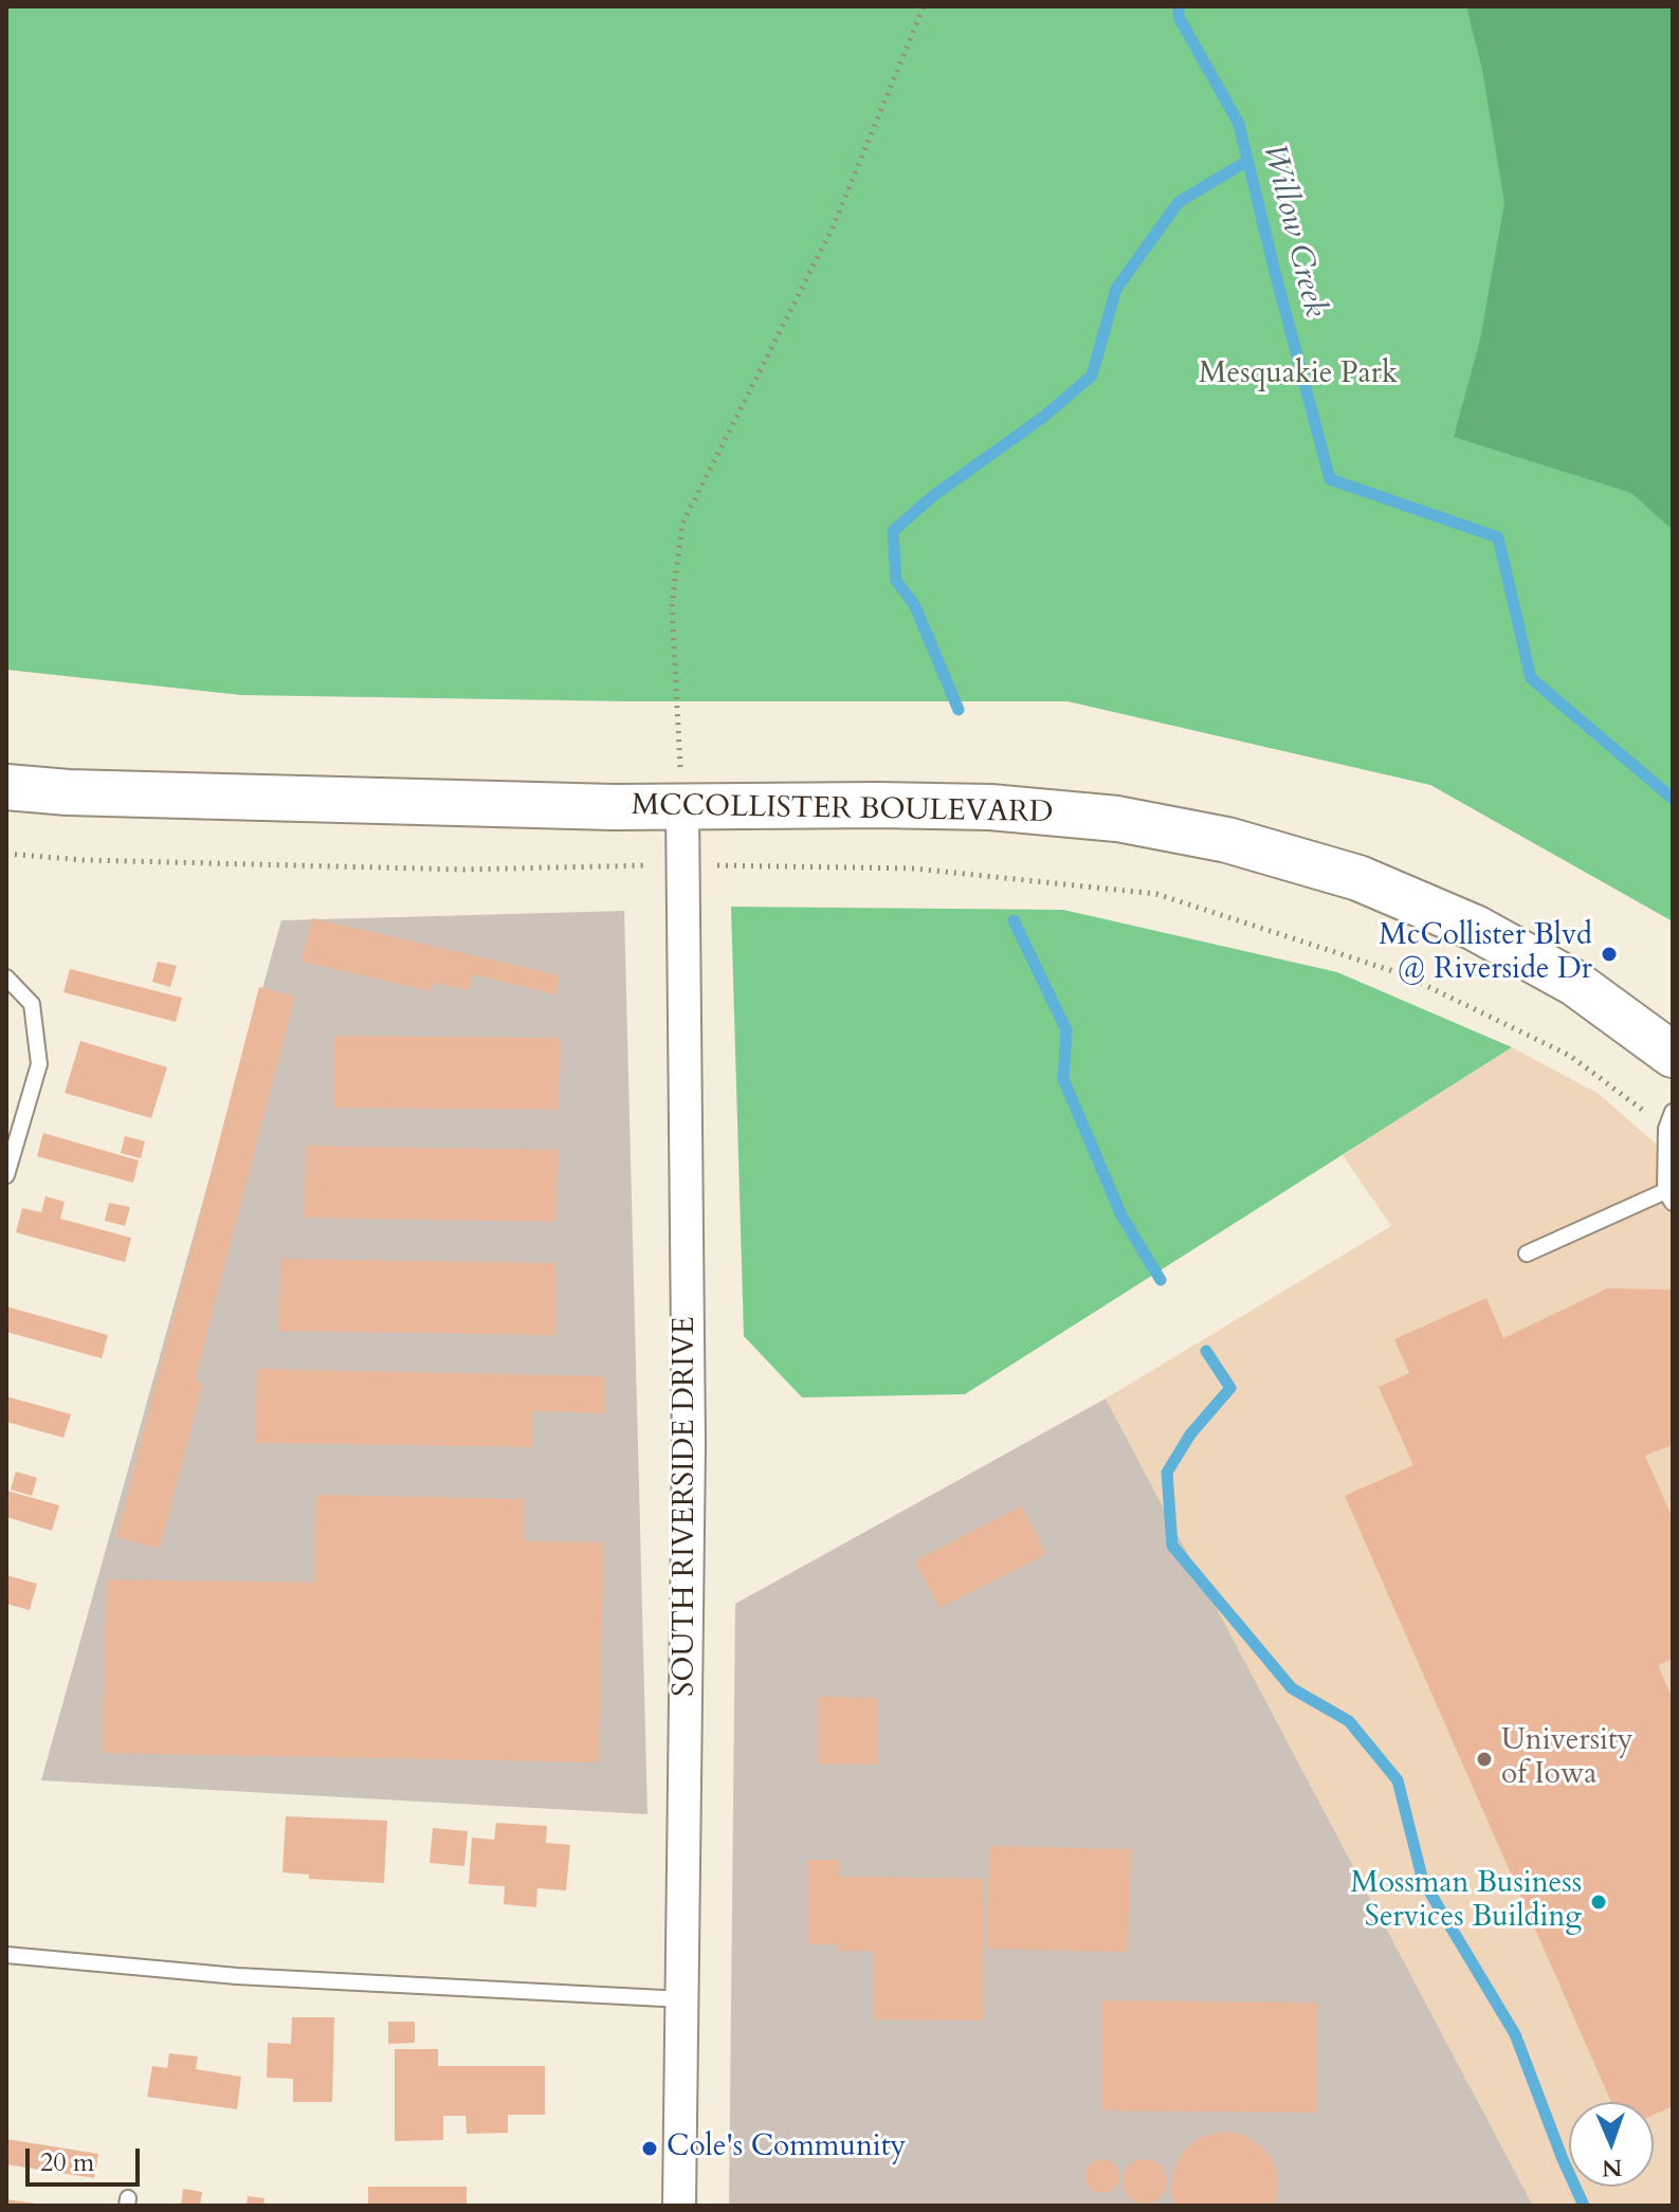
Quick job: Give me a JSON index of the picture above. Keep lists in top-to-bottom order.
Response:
{
  "streets": {
    "main road": ["MCCOLLISTER BOULEVARD"],
    "street": ["SOUTH RIVERSIDE DRIVE"]
  },
  "crossings": [
    ["MCCOLLISTER BOULEVARD", "SOUTH RIVERSIDE DRIVE"]
  ],
  "water": ["Willow Creek"],
  "parks": ["Mesquakie Park"],
  "places": [
    "McCollister Blvd @ Riverside Dr",
    "University of Iowa",
    "Mossman Business Services Building",
    "Cole's Community"
  ],
  "scale_bar": "20 m",
  "north": "bottom"
}
